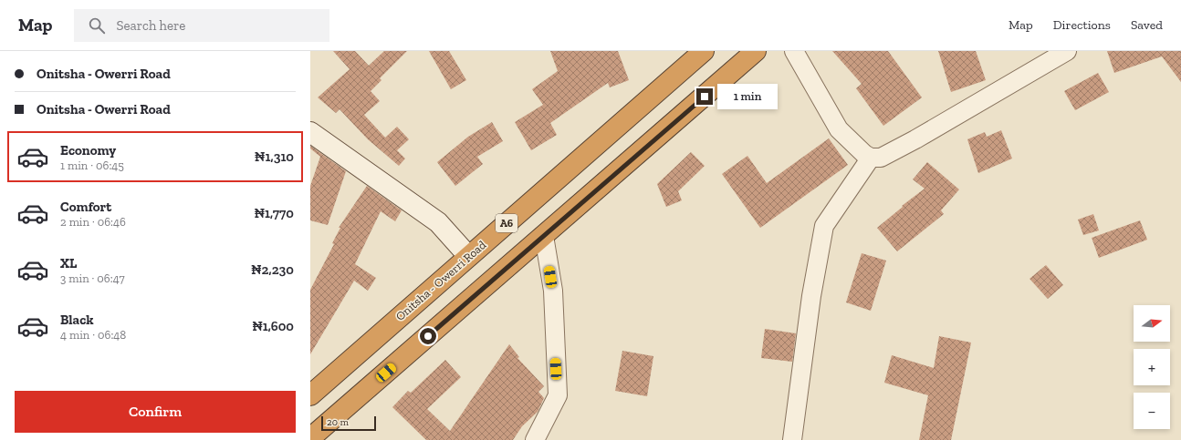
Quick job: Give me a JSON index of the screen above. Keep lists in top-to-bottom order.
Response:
{
  "streets": {
    "highway": ["A6", "Onitsha - Owerri Road"]
  },
  "scale_bar": "20 m",
  "north": "right",
  "page": {
    "header": "Map",
    "search": "Search here",
    "nav": ["Map", "Directions", "Saved"],
    "banner": ["Onitsha - Owerri Road", "Onitsha - Owerri Road"],
    "bubble": "1 min",
    "list": [
      {
        "name": "Economy",
        "note": "1 min · 06:45",
        "value": "₦1,310"
      },
      {
        "name": "Comfort",
        "note": "2 min · 06:46",
        "value": "₦1,770"
      },
      {
        "name": "XL",
        "note": "3 min · 06:47",
        "value": "₦2,230"
      },
      {
        "name": "Black",
        "note": "4 min · 06:48",
        "value": "₦1,600"
      }
    ],
    "map_buttons": ["+", "−"],
    "buttons": "Confirm",
    "scale": "20 m"
  }
}
